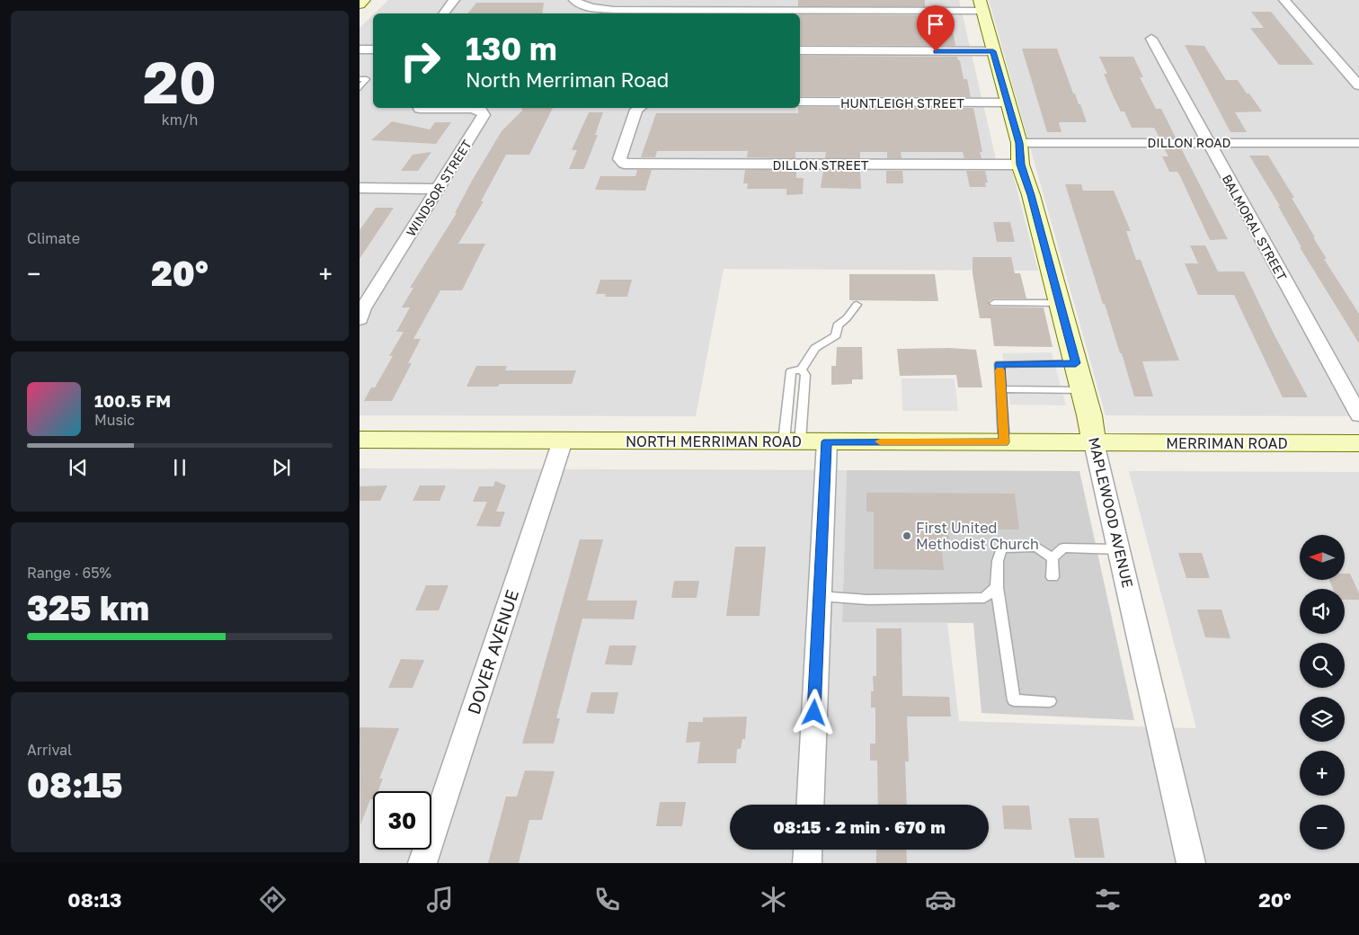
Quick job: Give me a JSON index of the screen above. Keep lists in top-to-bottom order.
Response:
{
  "streets": {
    "street": [
      "HUNTLEIGH STREET",
      "DILLON ROAD",
      "DILLON STREET",
      "WINDSOR STREET",
      "BALMORAL STREET",
      "NORTH MERRIMAN ROAD",
      "MERRIMAN ROAD",
      "MAPLEWOOD AVENUE",
      "DOVER AVENUE"
    ]
  },
  "crossings": [
    ["HUNTLEIGH STREET", "MAPLEWOOD AVENUE"],
    ["DILLON ROAD", "BALMORAL STREET"],
    ["DILLON ROAD", "MAPLEWOOD AVENUE"],
    ["DILLON STREET", "MAPLEWOOD AVENUE"],
    ["NORTH MERRIMAN ROAD", "MERRIMAN ROAD"],
    ["NORTH MERRIMAN ROAD", "MAPLEWOOD AVENUE"],
    ["NORTH MERRIMAN ROAD", "DOVER AVENUE"],
    ["MERRIMAN ROAD", "MAPLEWOOD AVENUE"]
  ],
  "places": ["First United Methodist Church"],
  "north": "left",
  "page": {
    "tile": [
      ["20", "km/h"],
      "Climate",
      ["Range · 65%", "325 km"],
      ["Arrival", "08:15"]
    ],
    "turn": ["130 m", "North Merriman Road"],
    "heat": ["−", "20°", "+"],
    "song": ["100.5 FM", "Music"],
    "map_buttons": ["+", "−"],
    "limit": "30",
    "trip": "08:15 · 2 min · 670 m",
    "tabs": ["08:13", "20°"]
  }
}
